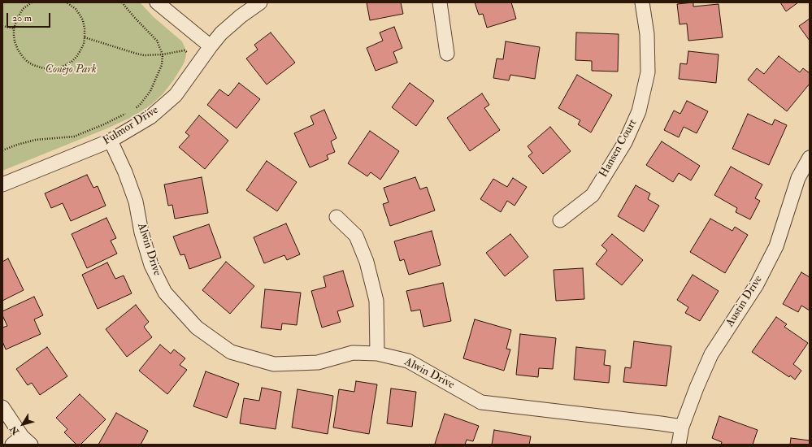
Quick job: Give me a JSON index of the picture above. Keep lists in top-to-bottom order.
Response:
{
  "streets": {
    "street": [
      "Fulmor Drive",
      "Hansen Court",
      "Alwin Drive",
      "Austin Drive"
    ]
  },
  "crossings": [
    ["Fulmor Drive", "Alwin Drive"],
    ["Alwin Drive", "Austin Drive"]
  ],
  "parks": ["Conejo Park"],
  "scale_bar": "20 m",
  "north": "bottom left"
}
